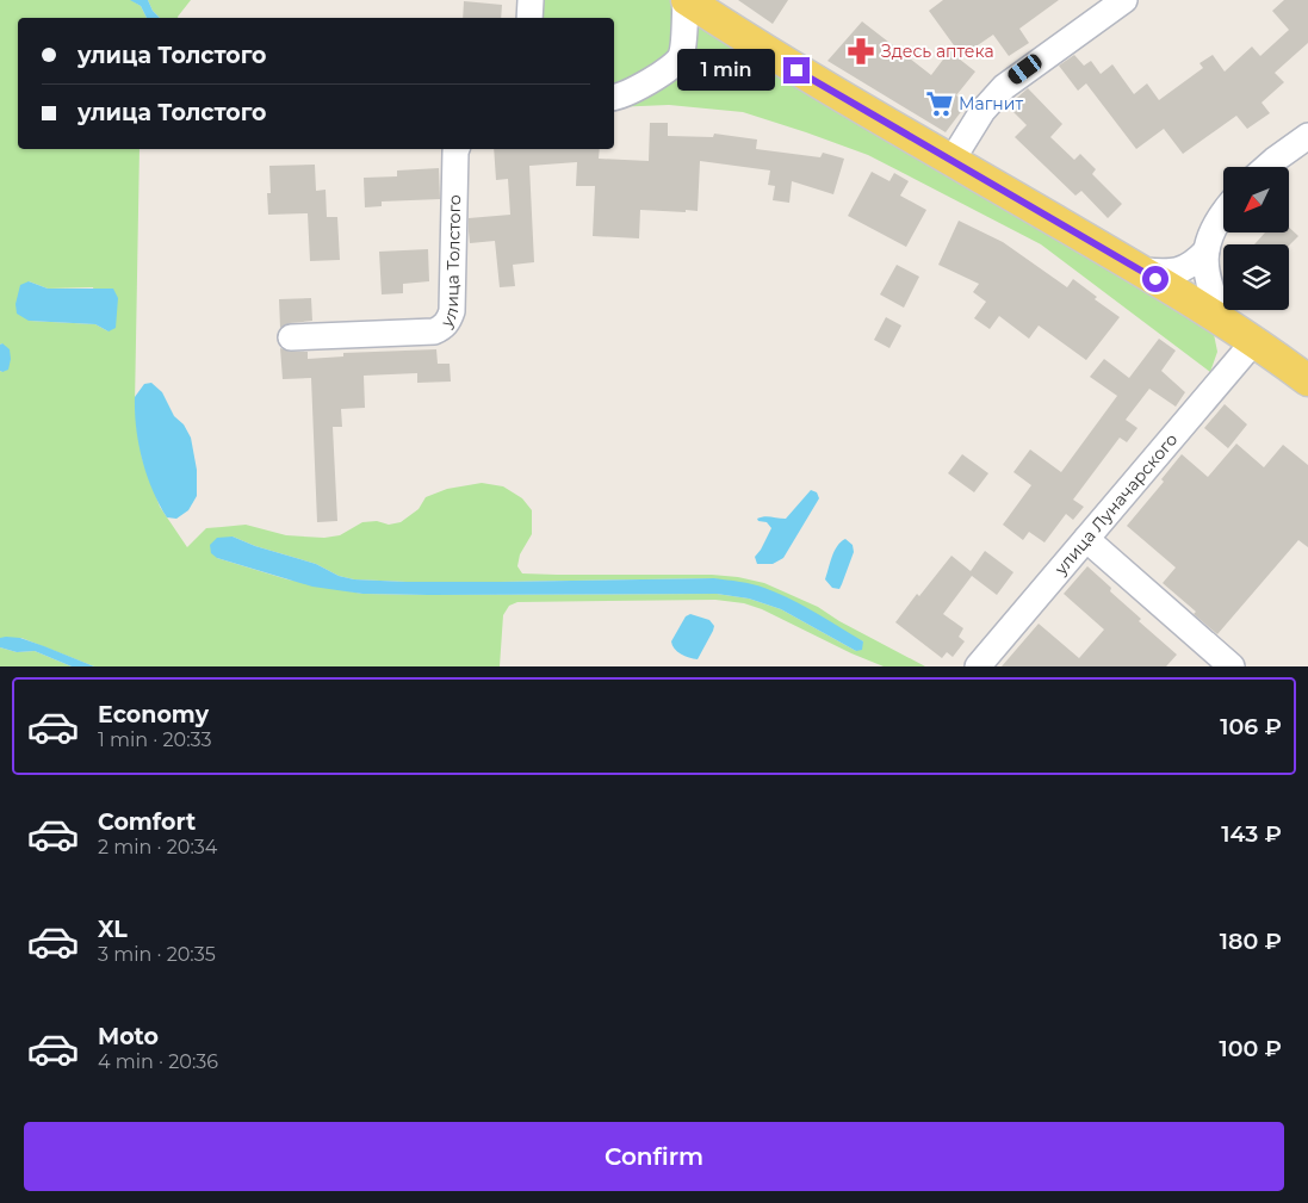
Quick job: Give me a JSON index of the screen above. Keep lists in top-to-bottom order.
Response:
{
  "streets": {
    "street": ["улица Толстого", "улица Луначарского"]
  },
  "places": {
    "pharmacy": ["Здесь аптека"],
    "supermarket": ["Магнит"]
  },
  "north": "bottom left",
  "page": {
    "banner": ["улица Толстого", "улица Толстого"],
    "bubble": "1 min",
    "list": [
      {
        "name": "Economy",
        "note": "1 min · 20:33",
        "value": "106 ₽"
      },
      {
        "name": "Comfort",
        "note": "2 min · 20:34",
        "value": "143 ₽"
      },
      {
        "name": "XL",
        "note": "3 min · 20:35",
        "value": "180 ₽"
      },
      {
        "name": "Moto",
        "note": "4 min · 20:36",
        "value": "100 ₽"
      }
    ],
    "buttons": "Confirm"
  }
}
